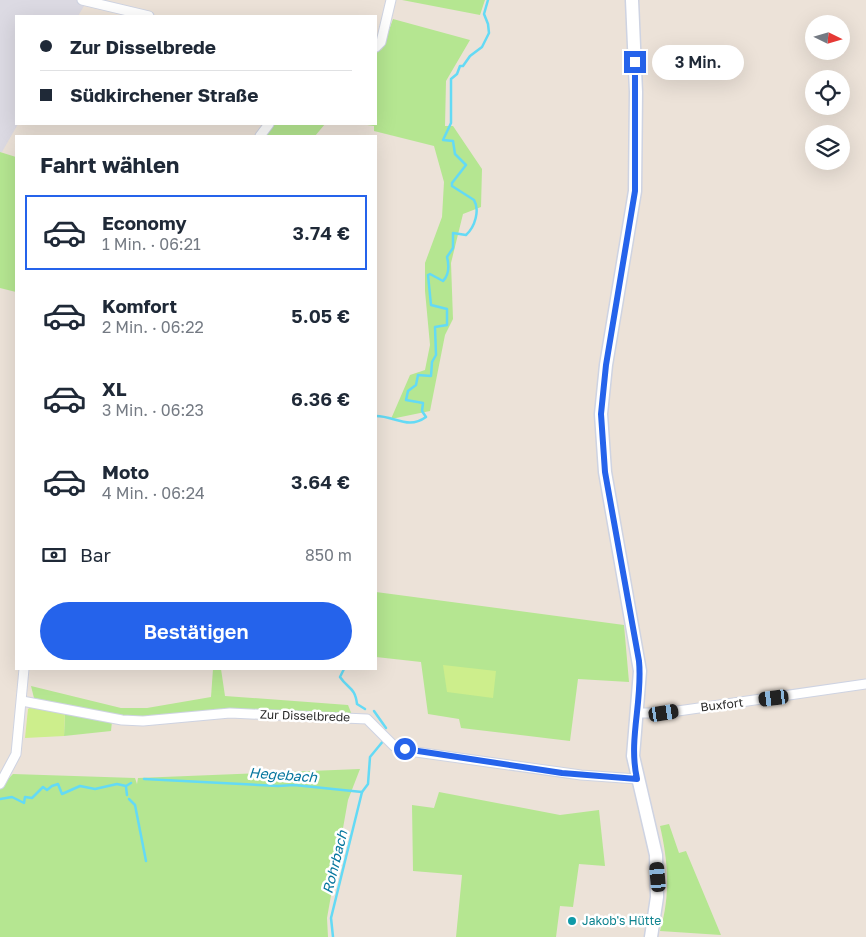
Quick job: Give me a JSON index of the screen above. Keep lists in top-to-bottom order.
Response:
{
  "streets": {
    "street": ["Buxfort", "Zur Disselbrede"]
  },
  "water": ["Hegebach", "Rohrbach"],
  "places": ["Jakob's Hütte"],
  "north": "right",
  "page": {
    "banner": ["Zur Disselbrede", "Südkirchener Straße"],
    "bubble": "3 Min.",
    "heading": "Fahrt wählen",
    "list": [
      {
        "name": "Economy",
        "note": "1 Min. · 06:21",
        "value": "3.74 €"
      },
      {
        "name": "Komfort",
        "note": "2 Min. · 06:22",
        "value": "5.05 €"
      },
      {
        "name": "XL",
        "note": "3 Min. · 06:23",
        "value": "6.36 €"
      },
      {
        "name": "Moto",
        "note": "4 Min. · 06:24",
        "value": "3.64 €"
      }
    ],
    "pay": ["Bar", "850 m"],
    "buttons": "Bestätigen"
  }
}
